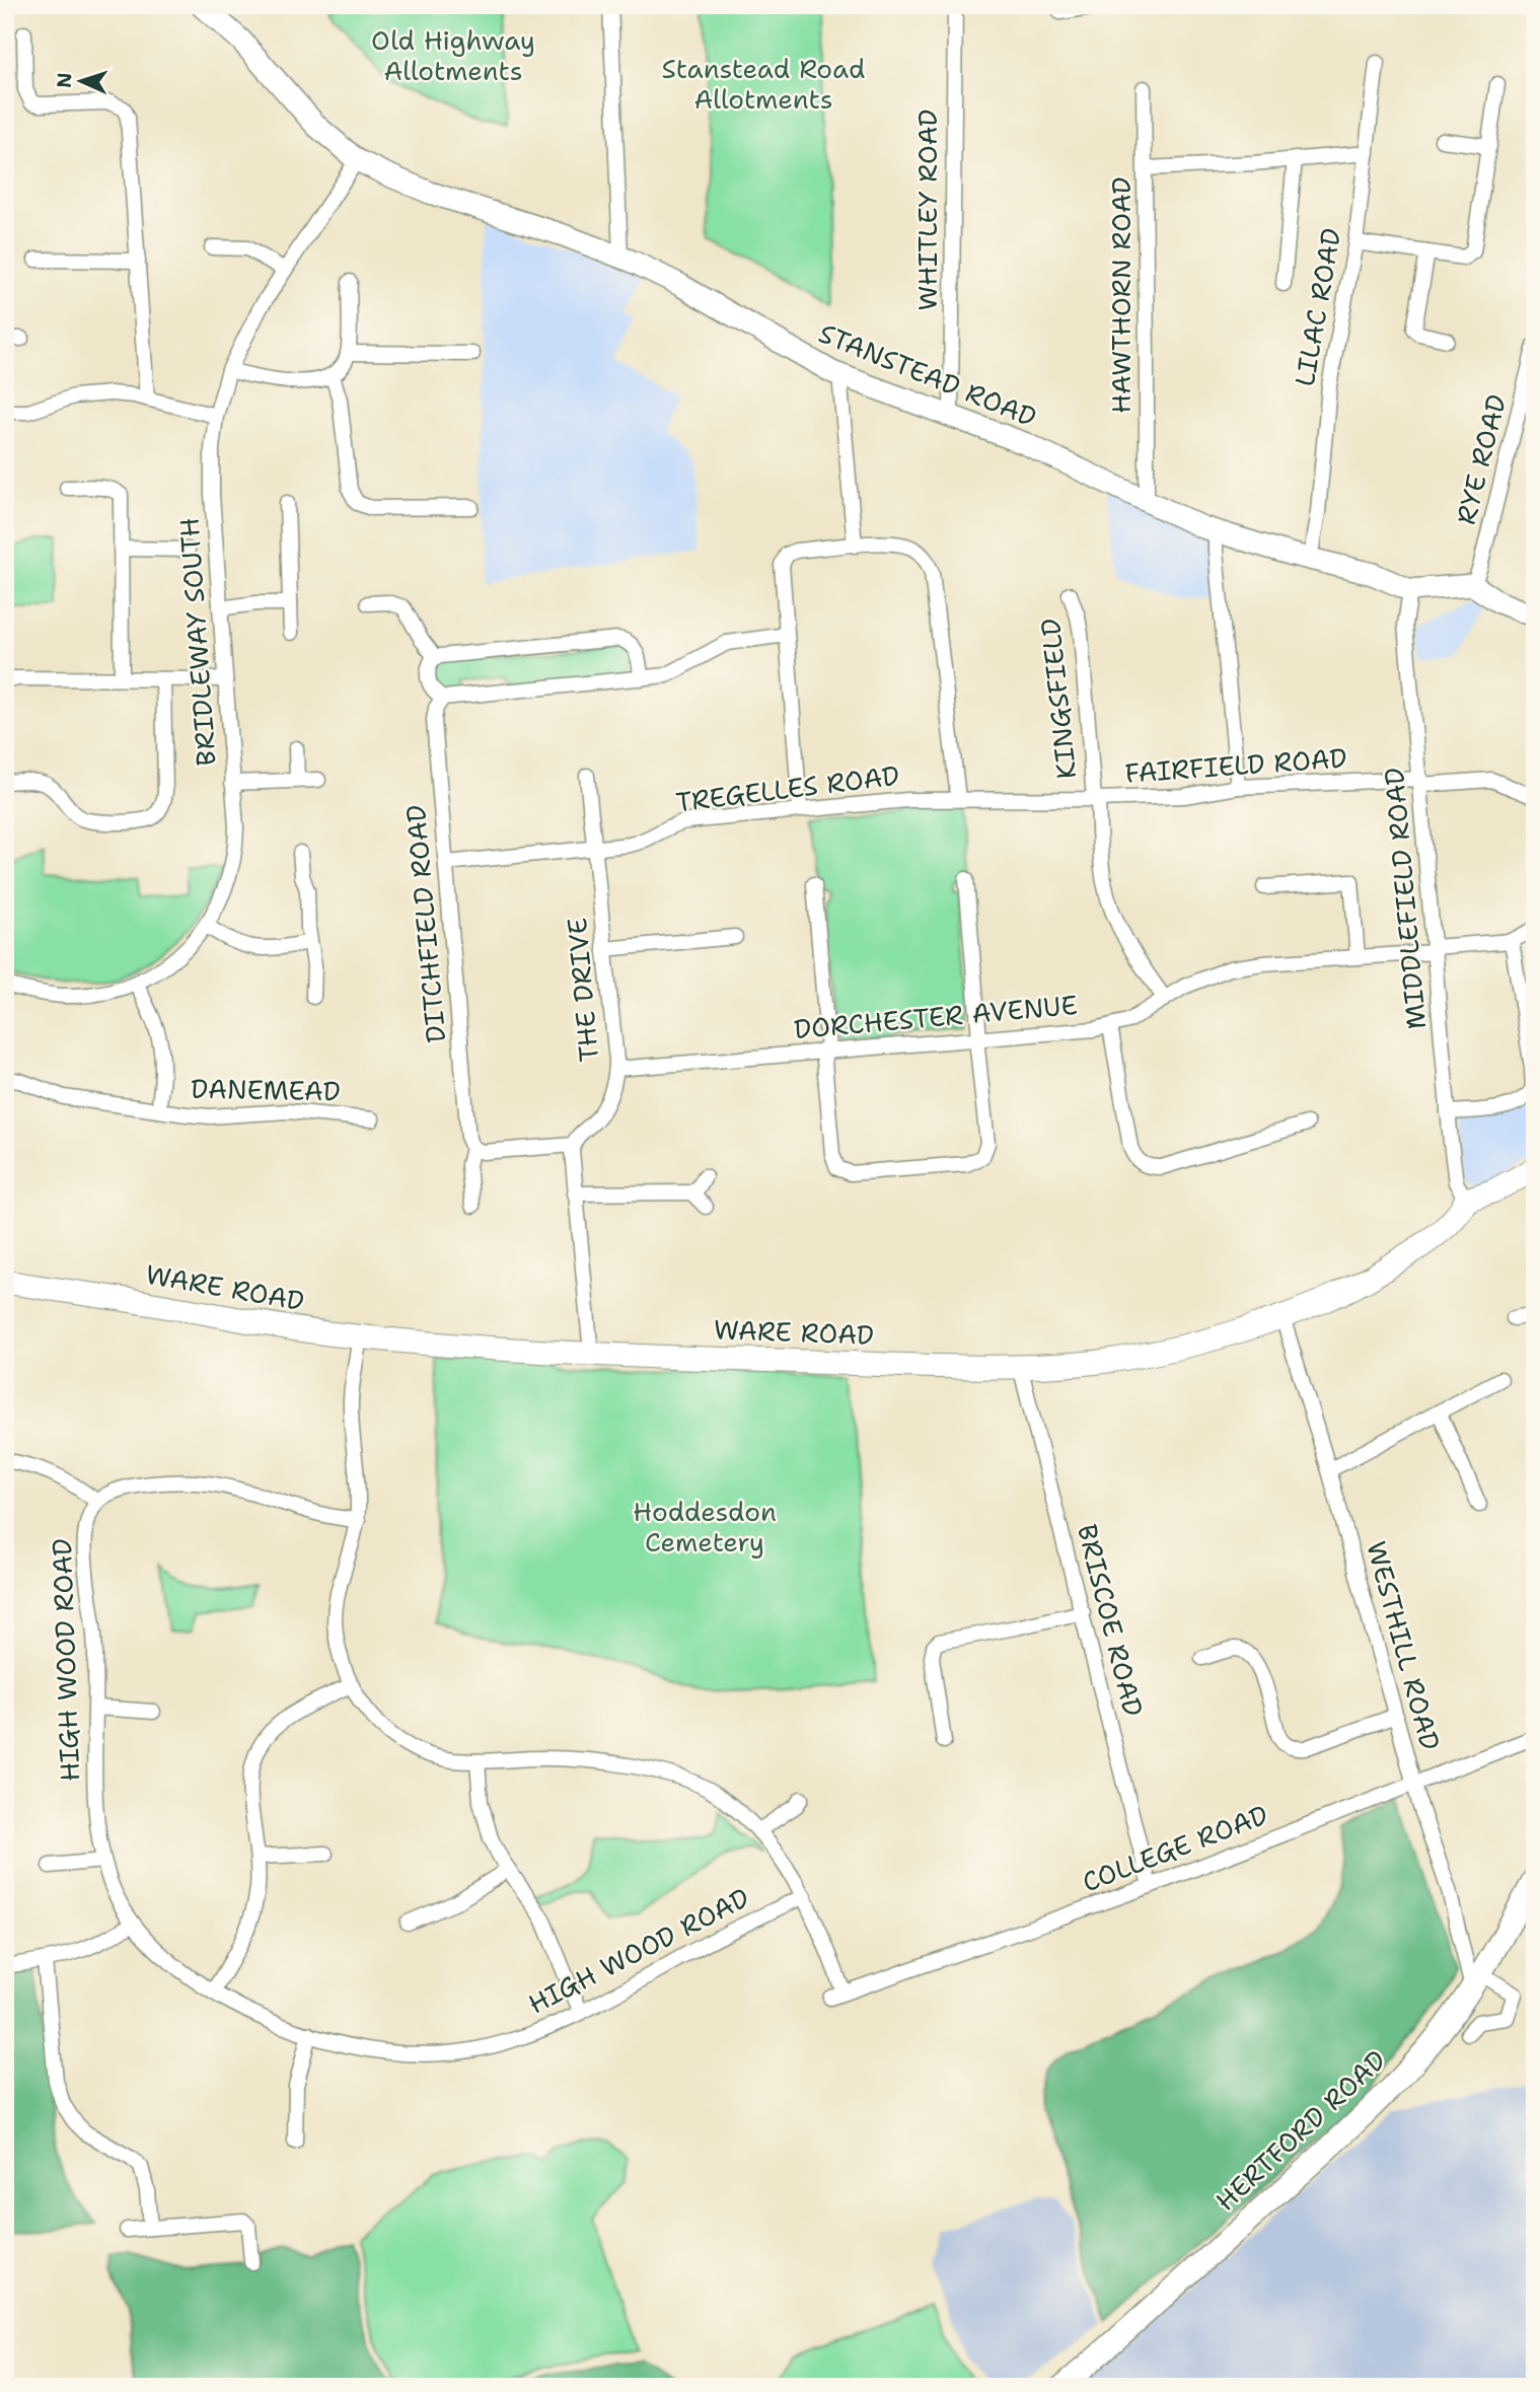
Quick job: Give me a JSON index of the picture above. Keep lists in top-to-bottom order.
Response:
{
  "streets": {
    "main road": ["WARE ROAD"],
    "street": [
      "WHITLEY ROAD",
      "HAWTHORN ROAD",
      "LILAC ROAD",
      "STANSTEAD ROAD",
      "RYE ROAD",
      "BRIDLEWAY SOUTH",
      "KINGSFIELD",
      "FAIRFIELD ROAD",
      "TREGELLES ROAD",
      "MIDDLEFIELD ROAD",
      "DITCHFIELD ROAD",
      "THE DRIVE",
      "DORCHESTER AVENUE",
      "DANEMEAD",
      "BRISCOE ROAD",
      "WESTHILL ROAD",
      "HIGH WOOD ROAD",
      "COLLEGE ROAD",
      "HERTFORD ROAD"
    ]
  },
  "crossings": [
    ["WHITLEY ROAD", "STANSTEAD ROAD"],
    ["HAWTHORN ROAD", "STANSTEAD ROAD"],
    ["LILAC ROAD", "STANSTEAD ROAD"],
    ["STANSTEAD ROAD", "RYE ROAD"],
    ["STANSTEAD ROAD", "BRIDLEWAY SOUTH"],
    ["STANSTEAD ROAD", "MIDDLEFIELD ROAD"],
    ["BRIDLEWAY SOUTH", "DANEMEAD"],
    ["KINGSFIELD", "FAIRFIELD ROAD"],
    ["KINGSFIELD", "TREGELLES ROAD"],
    ["KINGSFIELD", "DORCHESTER AVENUE"],
    ["FAIRFIELD ROAD", "TREGELLES ROAD"],
    ["FAIRFIELD ROAD", "MIDDLEFIELD ROAD"],
    ["TREGELLES ROAD", "DITCHFIELD ROAD"],
    ["TREGELLES ROAD", "THE DRIVE"],
    ["MIDDLEFIELD ROAD", "DORCHESTER AVENUE"],
    ["MIDDLEFIELD ROAD", "WARE ROAD"],
    ["THE DRIVE", "DORCHESTER AVENUE"],
    ["WARE ROAD", "BRISCOE ROAD"],
    ["WARE ROAD", "WESTHILL ROAD"],
    ["BRISCOE ROAD", "COLLEGE ROAD"],
    ["WESTHILL ROAD", "COLLEGE ROAD"],
    ["WESTHILL ROAD", "HERTFORD ROAD"],
    ["HIGH WOOD ROAD", "COLLEGE ROAD"]
  ],
  "parks": ["Old Highway Allotments", "Stanstead Road Allotments", "Hoddesdon Cemetery"],
  "north": "left"
}
